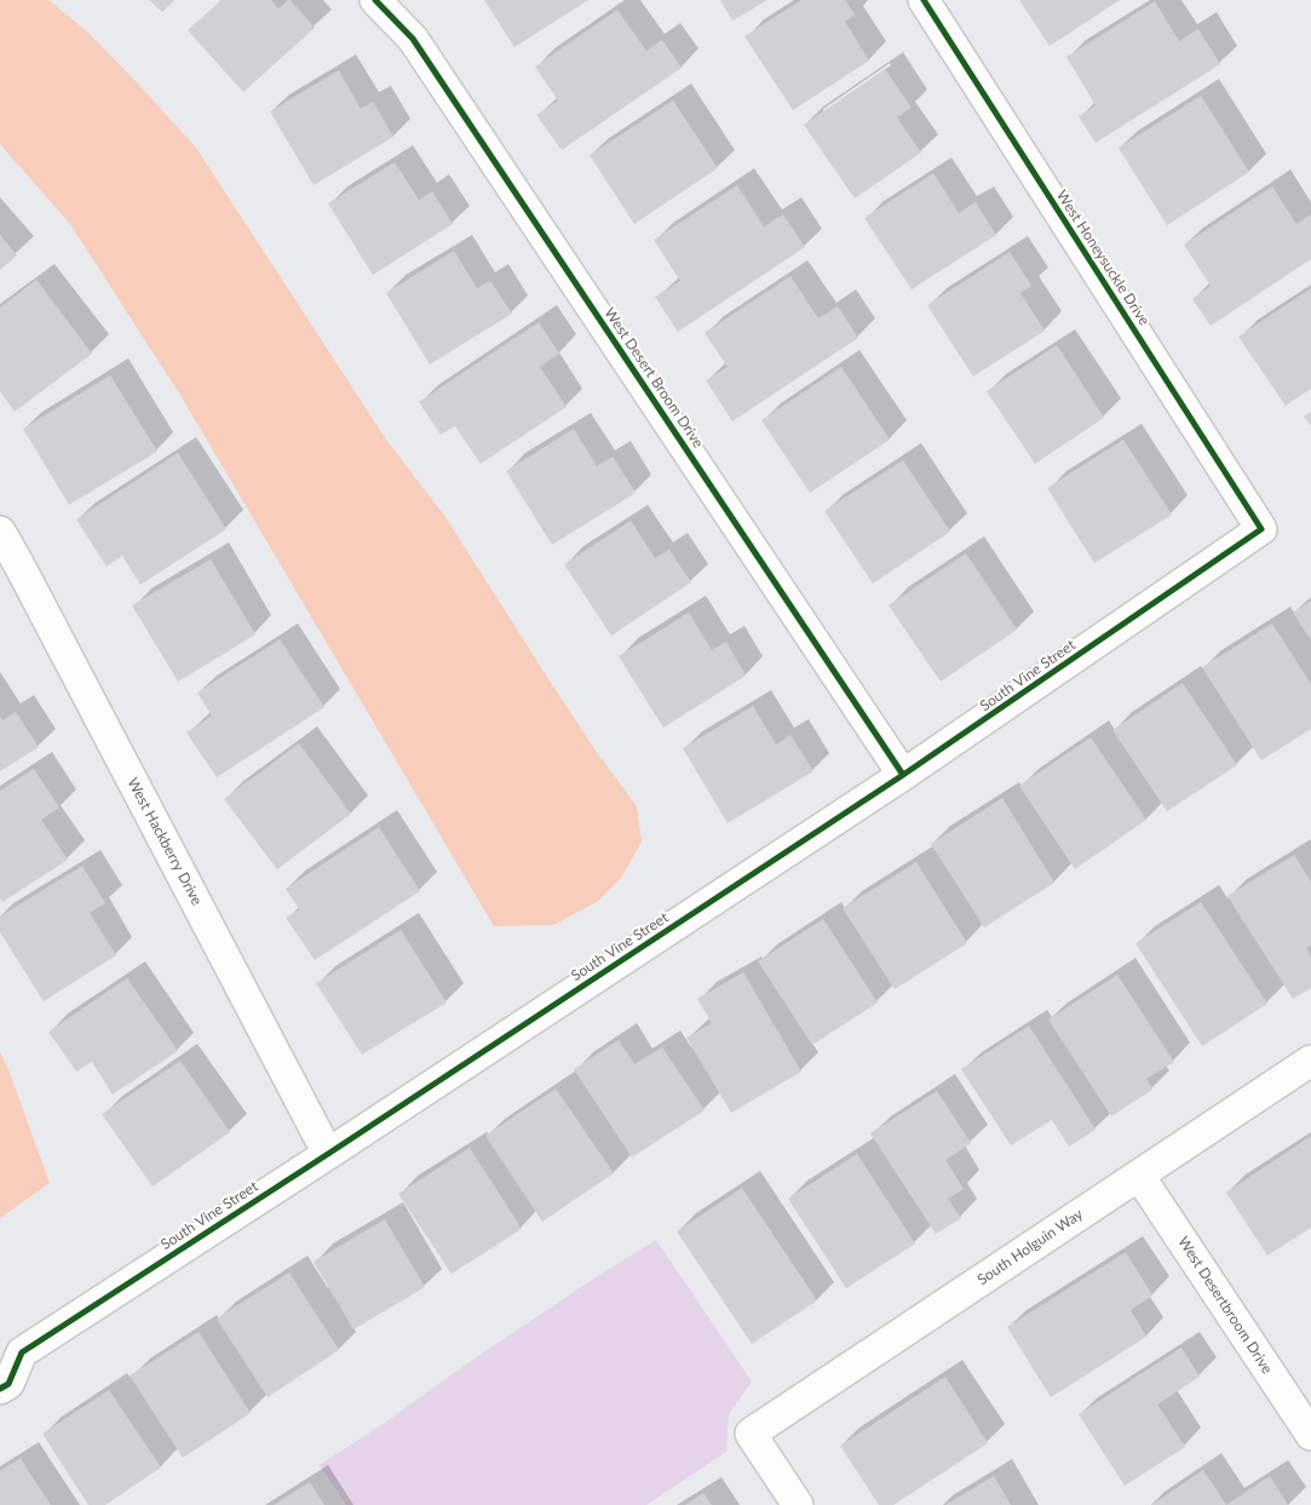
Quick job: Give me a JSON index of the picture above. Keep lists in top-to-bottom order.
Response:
{
  "streets": {
    "street": [
      "West Honeysuckle Drive",
      "West Desert Broom Drive",
      "South Vine Street",
      "West Hackberry Drive",
      "South Holguin Way",
      "West Desertbroom Drive"
    ]
  },
  "crossings": [
    ["West Honeysuckle Drive", "South Vine Street"],
    ["West Desert Broom Drive", "South Vine Street"],
    ["South Vine Street", "West Hackberry Drive"],
    ["South Holguin Way", "West Desertbroom Drive"]
  ]
}
